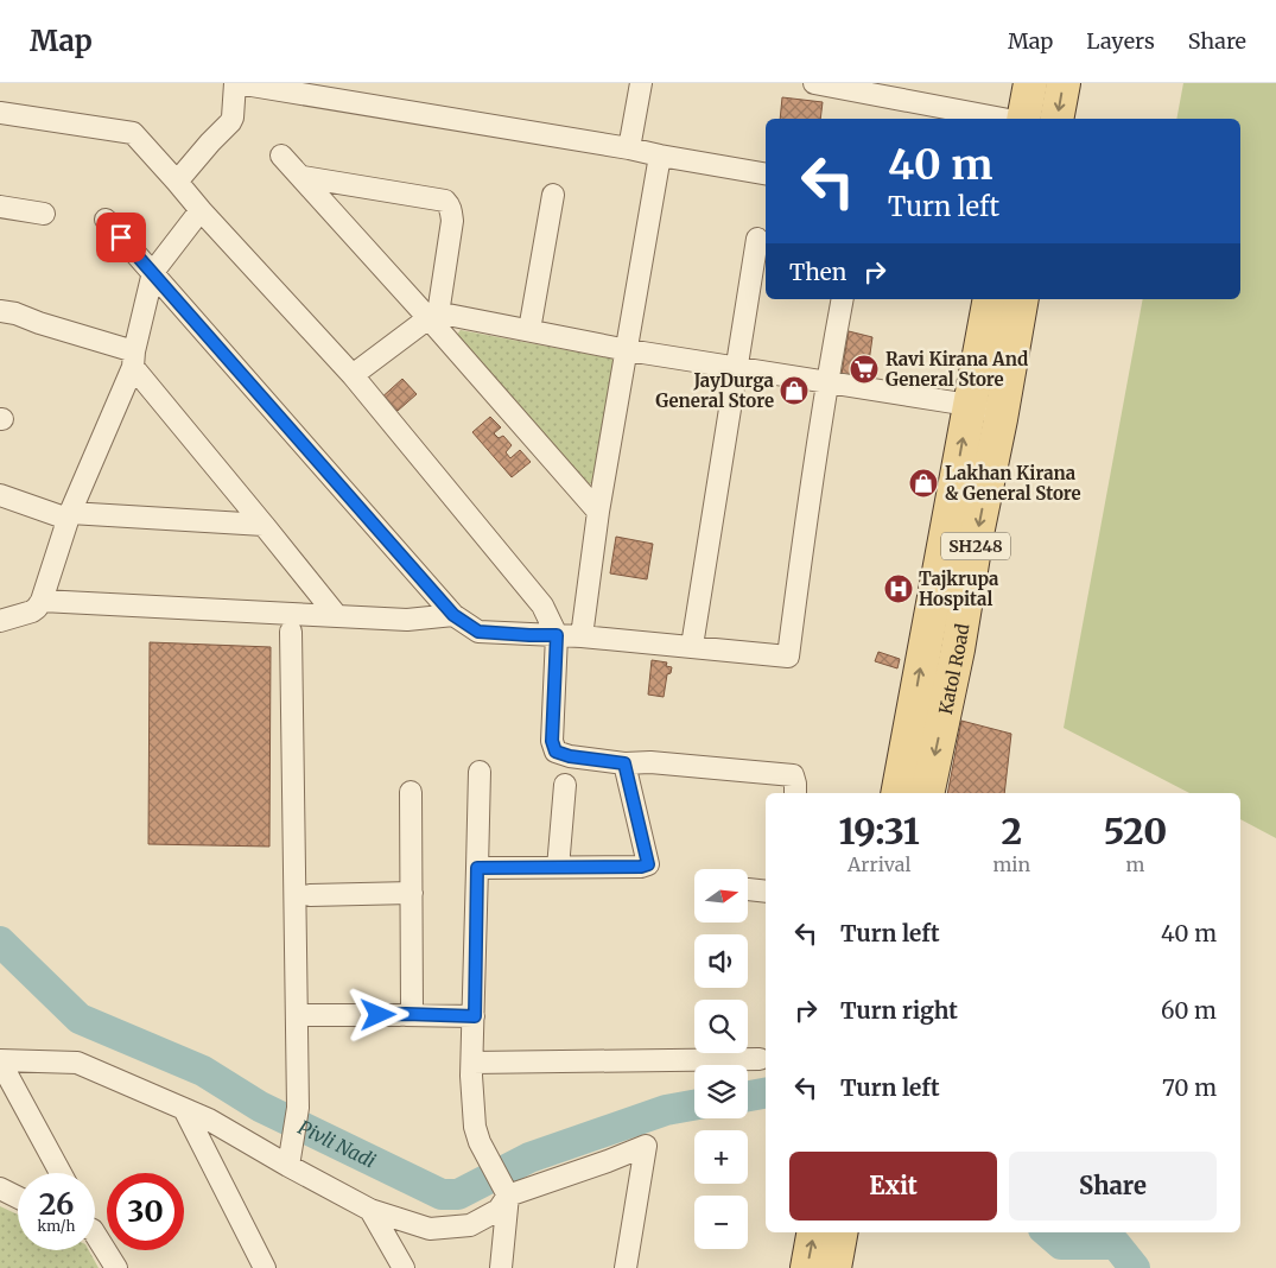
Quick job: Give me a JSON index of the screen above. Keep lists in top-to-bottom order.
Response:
{
  "streets": {
    "main road": ["SH248", "Katol Road"]
  },
  "water": ["Pivli Nadi"],
  "places": {
    "supermarket": ["Ravi Kirana And General Store"],
    "shop": ["JayDurga General Store", "Lakhan Kirana & General Store"],
    "hospital": ["Tajkrupa Hospital"]
  },
  "north": "right",
  "page": {
    "header": "Map",
    "nav": ["Map", "Layers", "Share"],
    "turn": ["40 m", "Turn left"],
    "then": "Then",
    "eta": [
      "19:31",
      "Arrival",
      "2",
      "min",
      "520",
      "m"
    ],
    "map_buttons": ["+", "−"],
    "list": [
      {
        "name": "Turn left",
        "value": "40 m"
      },
      {
        "name": "Turn right",
        "value": "60 m"
      },
      {
        "name": "Turn left",
        "value": "70 m"
      }
    ],
    "buttons": ["Exit", "Share"],
    "speed": "26 km/h",
    "limit": "30"
  }
}
